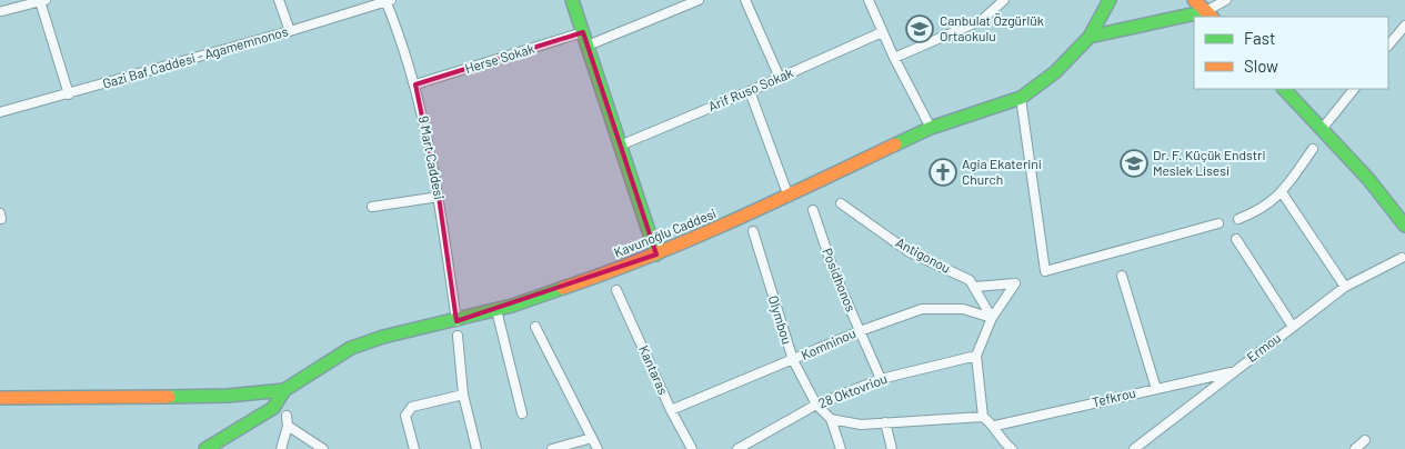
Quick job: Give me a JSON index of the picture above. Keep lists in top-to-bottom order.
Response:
{
  "streets": {
    "main road": ["Kavunoğlu Caddesi"],
    "street": [
      "Gazi Baf Caddesi - Agamemnonos",
      "Herse Sokak",
      "Arif Ruso Sokak",
      "9 Mart Caddesi",
      "Antigonou",
      "Posidhonos",
      "Olymbou",
      "Komninou",
      "Ermou",
      "Kantaras",
      "28 Oktovriou",
      "Tefkrou"
    ]
  },
  "crossings": [
    ["Gazi Baf Caddesi - Agamemnonos", "9 Mart Caddesi"],
    ["Herse Sokak", "9 Mart Caddesi"],
    ["9 Mart Caddesi", "Kavunoğlu Caddesi"],
    ["Antigonou", "Komninou"],
    ["Posidhonos", "Komninou"],
    ["Posidhonos", "28 Oktovriou"],
    ["Olymbou", "Komninou"],
    ["Olymbou", "28 Oktovriou"],
    ["Komninou", "Kantaras"],
    ["Ermou", "Tefkrou"]
  ],
  "places": {
    "school or university": ["Canbulat Özgürlük Ortaokulu", "Dr. F. Küçük Endstri Meslek Lisesi"],
    "church": ["Agia Ekaterini Church"]
  },
  "legend": ["Fast", "Slow"]
}
